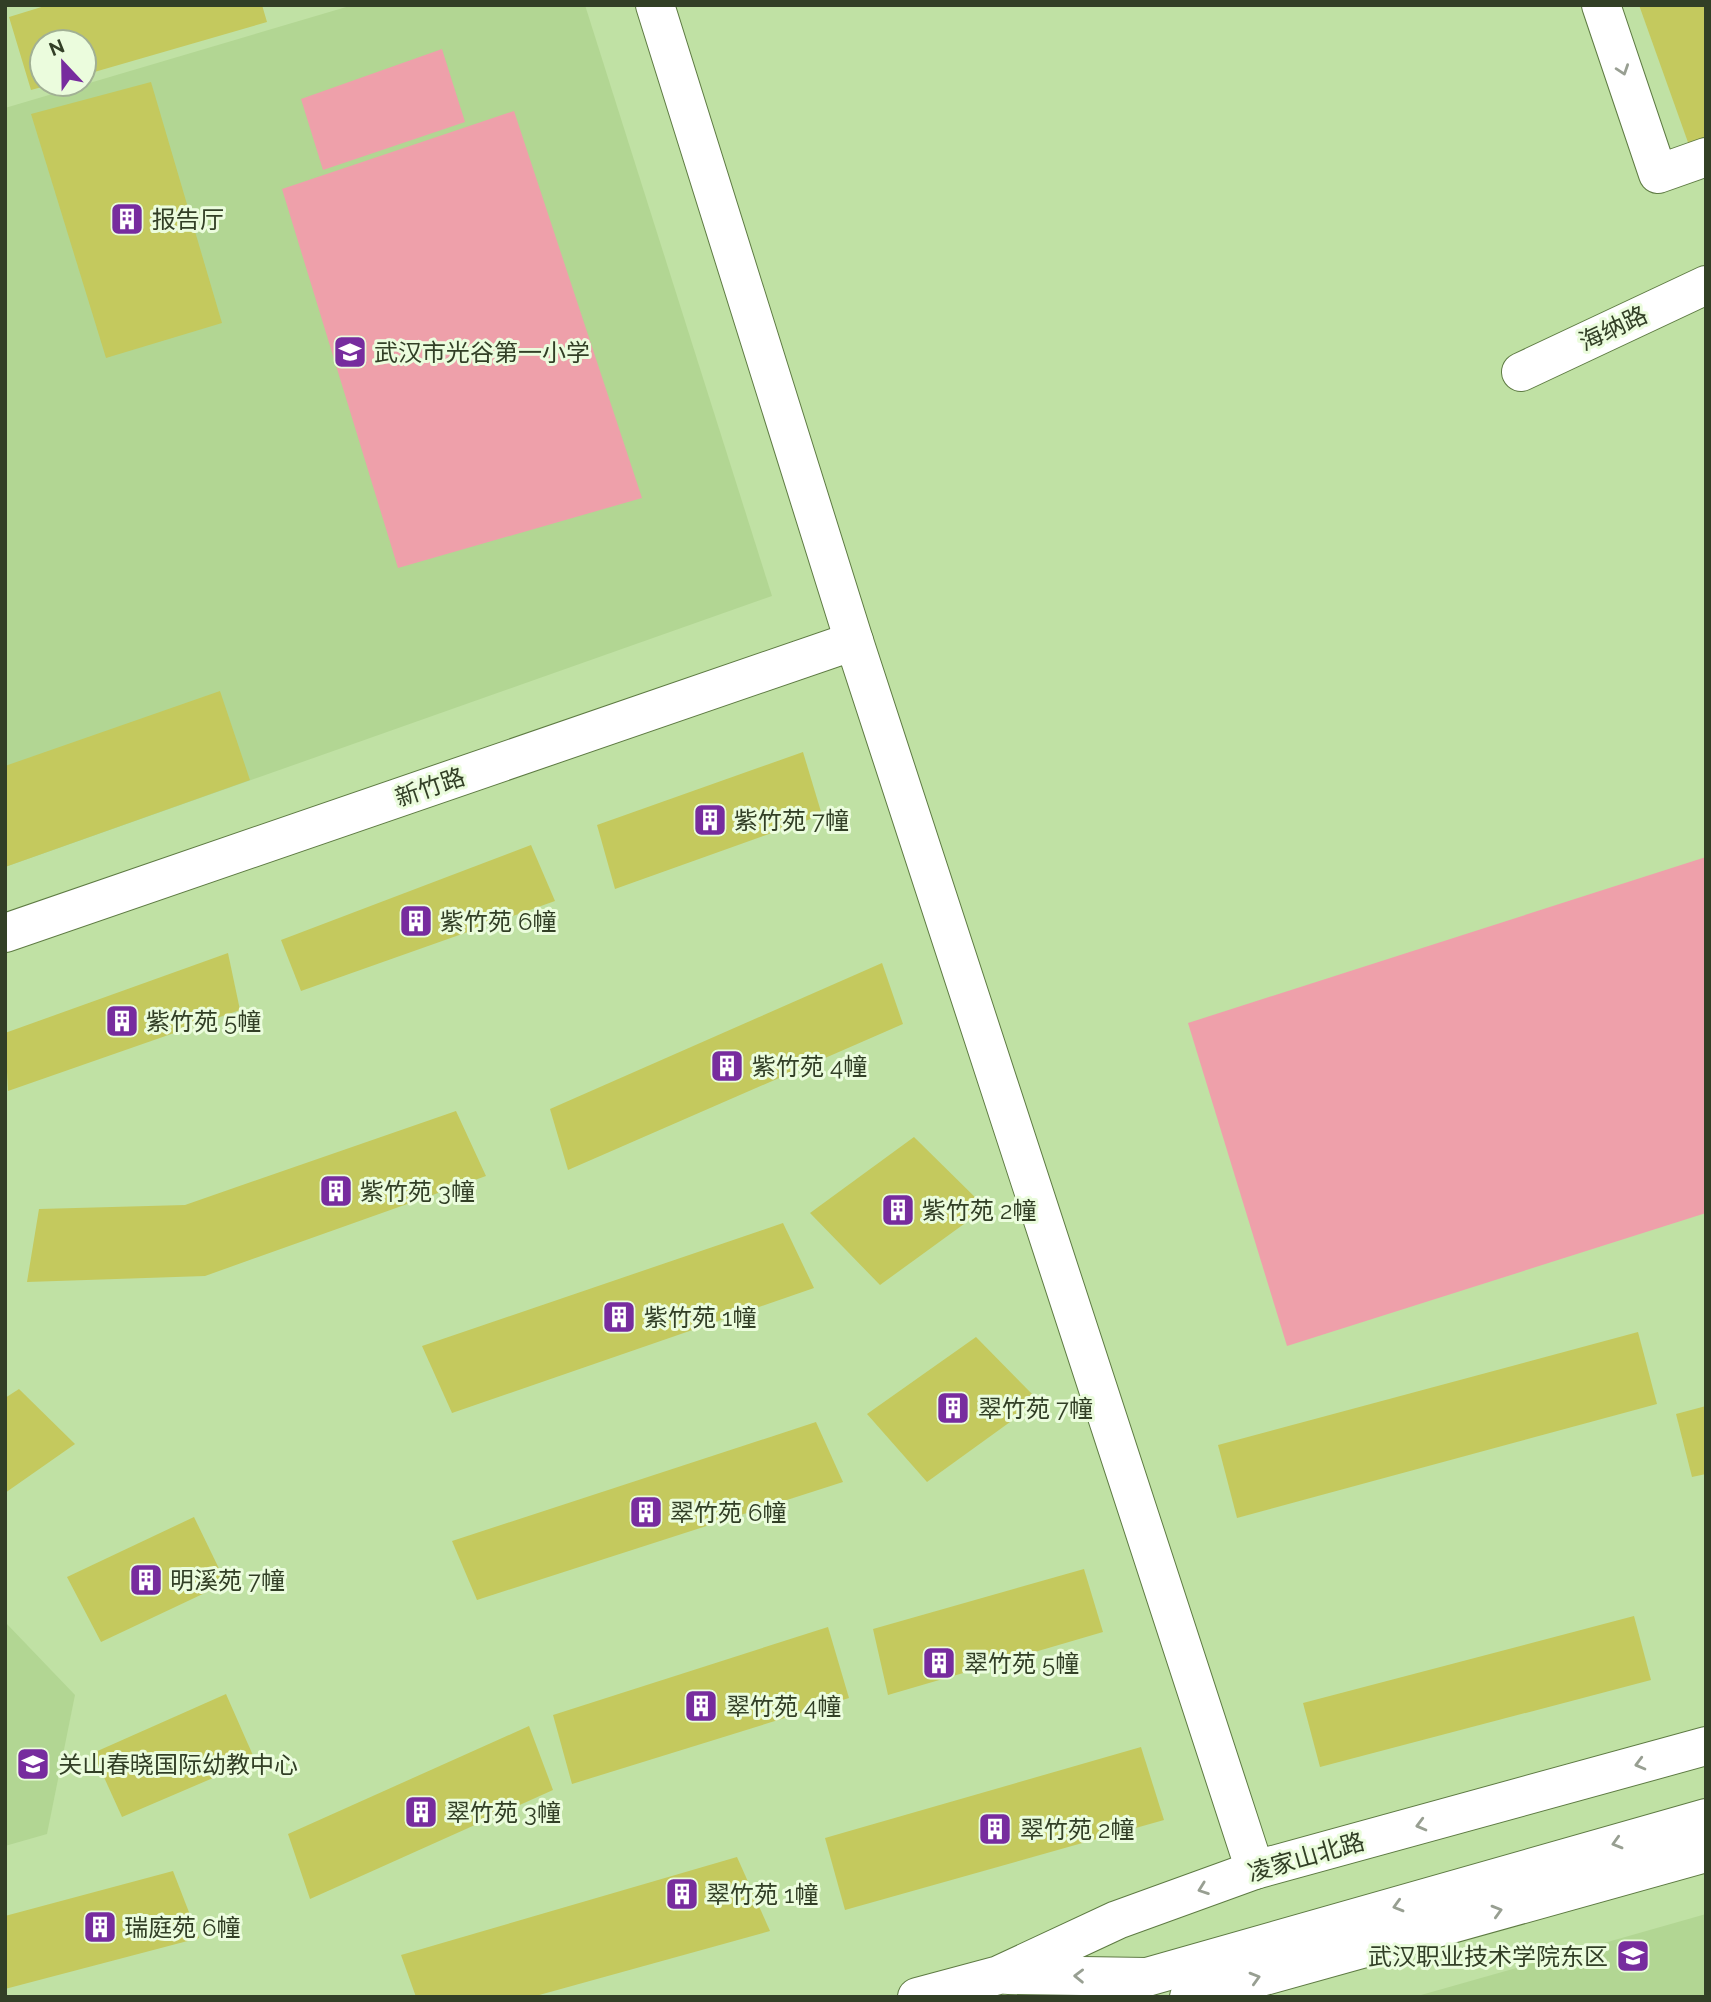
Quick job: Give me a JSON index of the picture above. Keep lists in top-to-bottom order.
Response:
{
  "streets": {
    "main road": ["海纳路", "新竹路", "凌家山北路"]
  },
  "places": {
    "building": [
      "报告厅",
      "紫竹苑 7幢",
      "紫竹苑 6幢",
      "紫竹苑 5幢",
      "紫竹苑 4幢",
      "紫竹苑 3幢",
      "紫竹苑 2幢",
      "紫竹苑 1幢",
      "翠竹苑 7幢",
      "翠竹苑 6幢",
      "明溪苑 7幢",
      "翠竹苑 5幢",
      "翠竹苑 4幢",
      "翠竹苑 3幢",
      "翠竹苑 2幢",
      "翠竹苑 1幢",
      "瑞庭苑 6幢"
    ],
    "school or university": ["武汉市光谷第一小学", "关山春晓国际幼教中心", "武汉职业技术学院东区"]
  },
  "north": "top"
}
